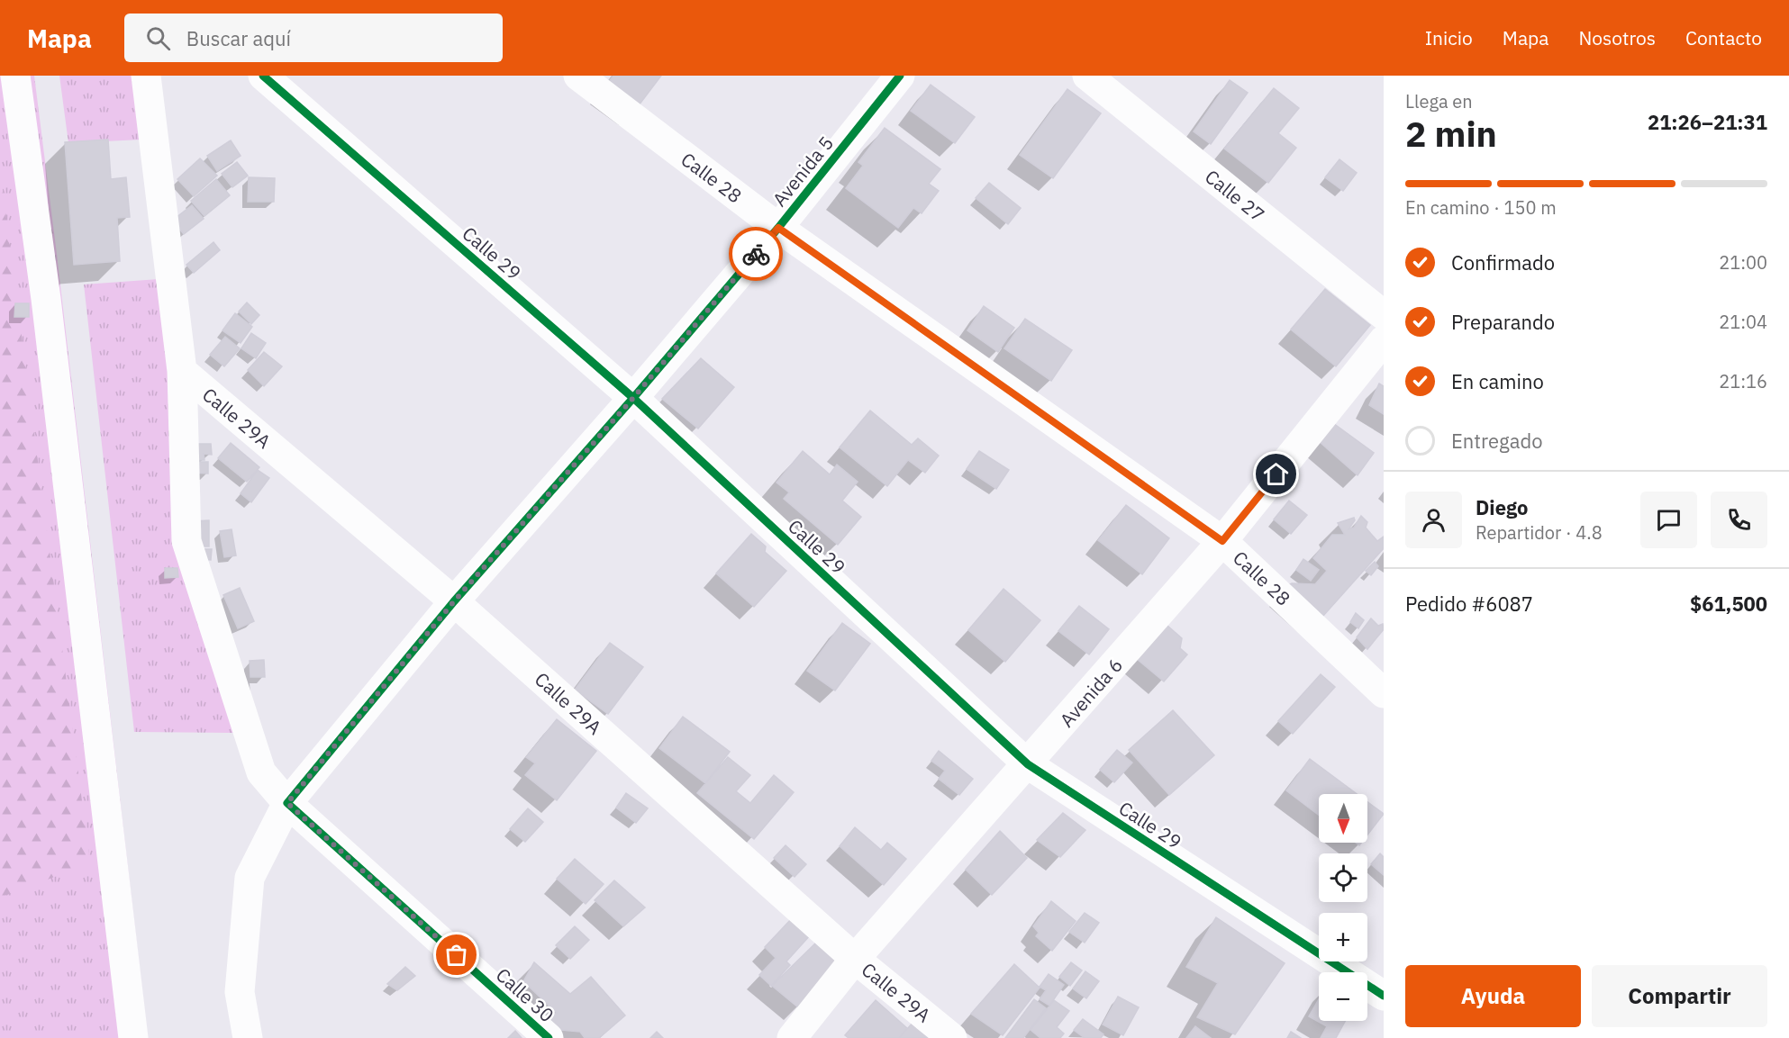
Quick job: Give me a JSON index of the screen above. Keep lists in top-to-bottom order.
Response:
{
  "streets": {
    "street": [
      "Avenida 5",
      "Calle 28",
      "Calle 27",
      "Calle 29",
      "Calle 29A",
      "Avenida 6",
      "Calle 30"
    ]
  },
  "crossings": [
    ["Avenida 5", "Calle 28"],
    ["Avenida 5", "Calle 29"],
    ["Avenida 5", "Calle 29A"],
    ["Avenida 5", "Calle 30"],
    ["Calle 28", "Avenida 6"],
    ["Calle 29", "Avenida 6"],
    ["Calle 29A", "Avenida 6"],
    ["Calle 29A", "Calle 30"]
  ],
  "north": "bottom",
  "page": {
    "header": "Mapa",
    "search": "Buscar aquí",
    "nav": [
      "Inicio",
      "Mapa",
      "Nosotros",
      "Contacto"
    ],
    "heading": ["2 min", "Llega en", "21:26–21:31"],
    "panel": [
      "Diego",
      "Repartidor · 4.8",
      "Pedido #6087",
      "$61,500"
    ],
    "bar": "En camino · 150 m",
    "list": [
      ["Confirmado", "21:00"],
      ["Preparando", "21:04"],
      ["En camino", "21:16"],
      "Entregado"
    ],
    "map_buttons": ["+", "−"],
    "buttons": ["Ayuda", "Compartir"]
  }
}
